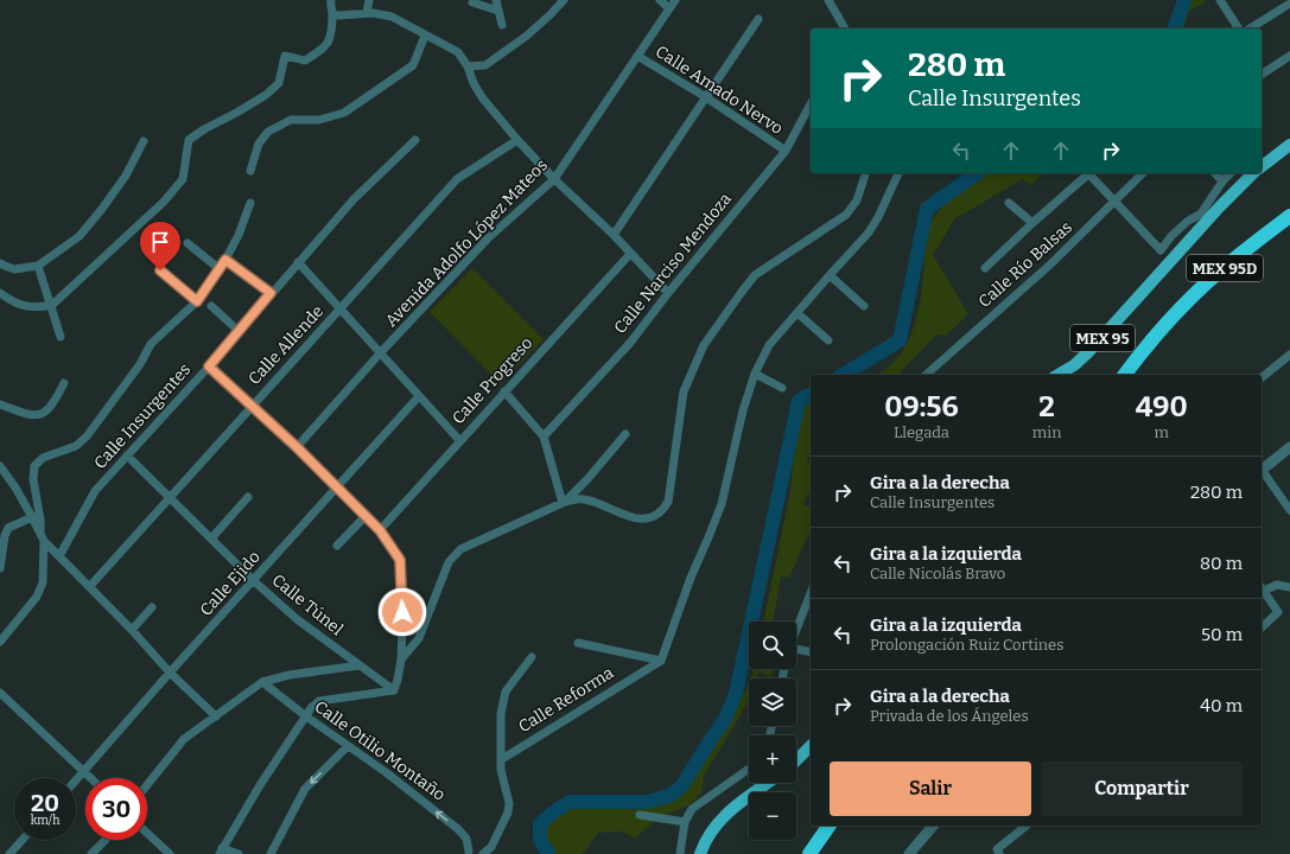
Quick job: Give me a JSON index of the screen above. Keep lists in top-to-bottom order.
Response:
{
  "streets": {
    "highway": ["MEX 95D"],
    "main road": ["MEX 95"],
    "street": [
      "Calle Amado Nervo",
      "Avenida Adolfo López Mateos",
      "Calle Narciso Mendoza",
      "Calle Río Balsas",
      "Calle Allende",
      "Calle Progreso",
      "Calle Insurgentes",
      "Calle Ejido",
      "Calle Túnel",
      "Calle Reforma",
      "Calle Otilio Montaño"
    ]
  },
  "crossings": [
    ["Calle Amado Nervo", "Avenida Adolfo López Mateos"],
    ["Calle Amado Nervo", "Calle Narciso Mendoza"],
    ["Calle Allende", "Calle Túnel"],
    ["Calle Insurgentes", "Calle Túnel"],
    ["Calle Ejido", "Calle Túnel"]
  ],
  "one_way": ["Calle Otilio Montaño"],
  "page": {
    "turn": ["280 m", "Calle Insurgentes"],
    "eta": [
      "09:56",
      "Llegada",
      "2",
      "min",
      "490",
      "m"
    ],
    "list": [
      {
        "name": "Gira a la derecha",
        "note": "Calle Insurgentes",
        "value": "280 m"
      },
      {
        "name": "Gira a la izquierda",
        "note": "Calle Nicolás Bravo",
        "value": "80 m"
      },
      {
        "name": "Gira a la izquierda",
        "note": "Prolongación Ruiz Cortines",
        "value": "50 m"
      },
      {
        "name": "Gira a la derecha",
        "note": "Privada de los Ángeles",
        "value": "40 m"
      }
    ],
    "map_buttons": ["+", "−"],
    "buttons": ["Salir", "Compartir"],
    "speed": "20 km/h",
    "limit": "30"
  }
}
